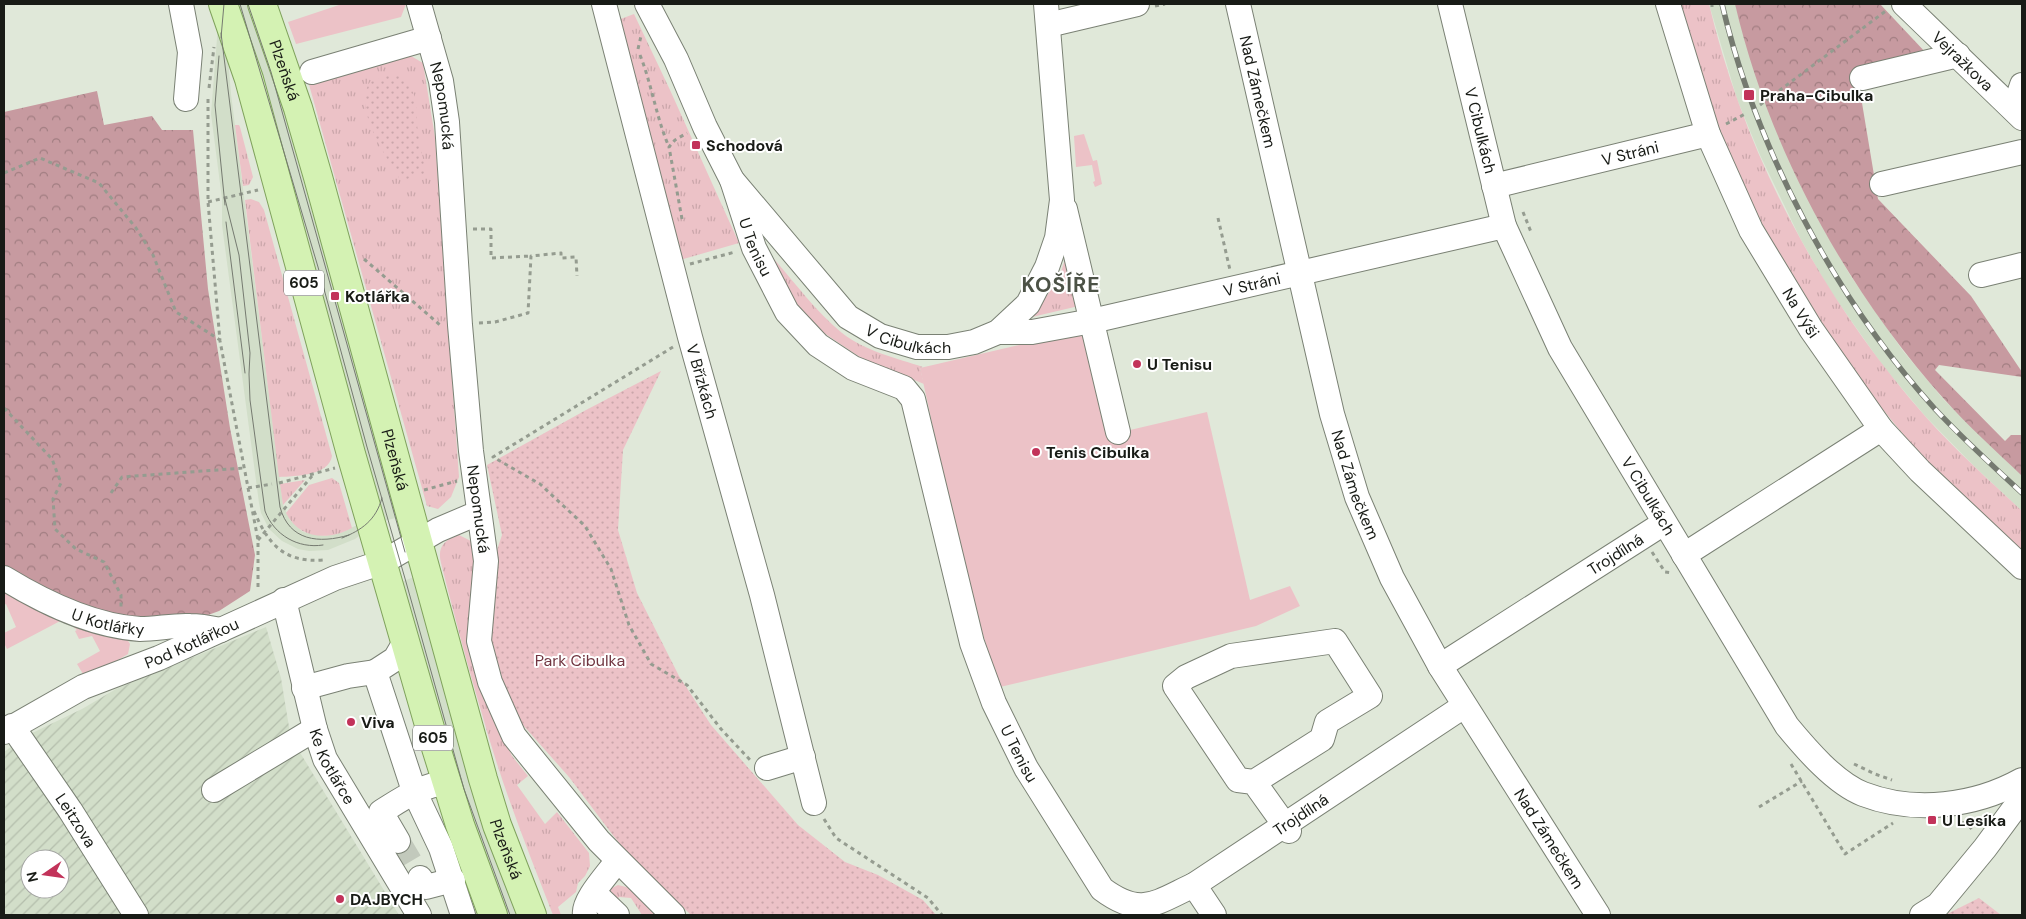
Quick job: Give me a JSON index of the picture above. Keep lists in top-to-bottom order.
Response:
{
  "streets": {
    "main road": ["Plzeňská", "605"],
    "street": [
      "Vejražkova",
      "Nad Zámečkem",
      "Nepomucká",
      "V Cibulkách",
      "V Stráni",
      "U Tenisu",
      "Na Výši",
      "V Břízkách",
      "Trojdílná",
      "U Kotlářky",
      "Pod Kotlářkou",
      "Ke Kotlářce",
      "Leitzova"
    ]
  },
  "crossings": [
    ["Plzeňská", "Pod Kotlářkou"],
    ["Nad Zámečkem", "V Stráni"],
    ["Nad Zámečkem", "Trojdílná"],
    ["Nepomucká", "Pod Kotlářkou"],
    ["V Cibulkách", "V Stráni"],
    ["V Cibulkách", "U Tenisu"],
    ["V Cibulkách", "Trojdílná"],
    ["V Stráni", "Na Výši"],
    ["U Tenisu", "Trojdílná"],
    ["605", "Pod Kotlářkou"],
    ["U Kotlářky", "Pod Kotlářkou"],
    ["Pod Kotlářkou", "Ke Kotlářce"],
    ["Pod Kotlářkou", "Leitzova"]
  ],
  "districts": ["KOŠÍŘE"],
  "parks": ["Park Cibulka"],
  "places": {
    "transit": [
      "Praha-Cibulka",
      "Schodová",
      "Kotlářka",
      "U Lesíka"
    ],
    "other": [
      "U Tenisu",
      "Tenis Cibulka",
      "Viva",
      "DAJBYCH"
    ]
  },
  "north": "left"
}
